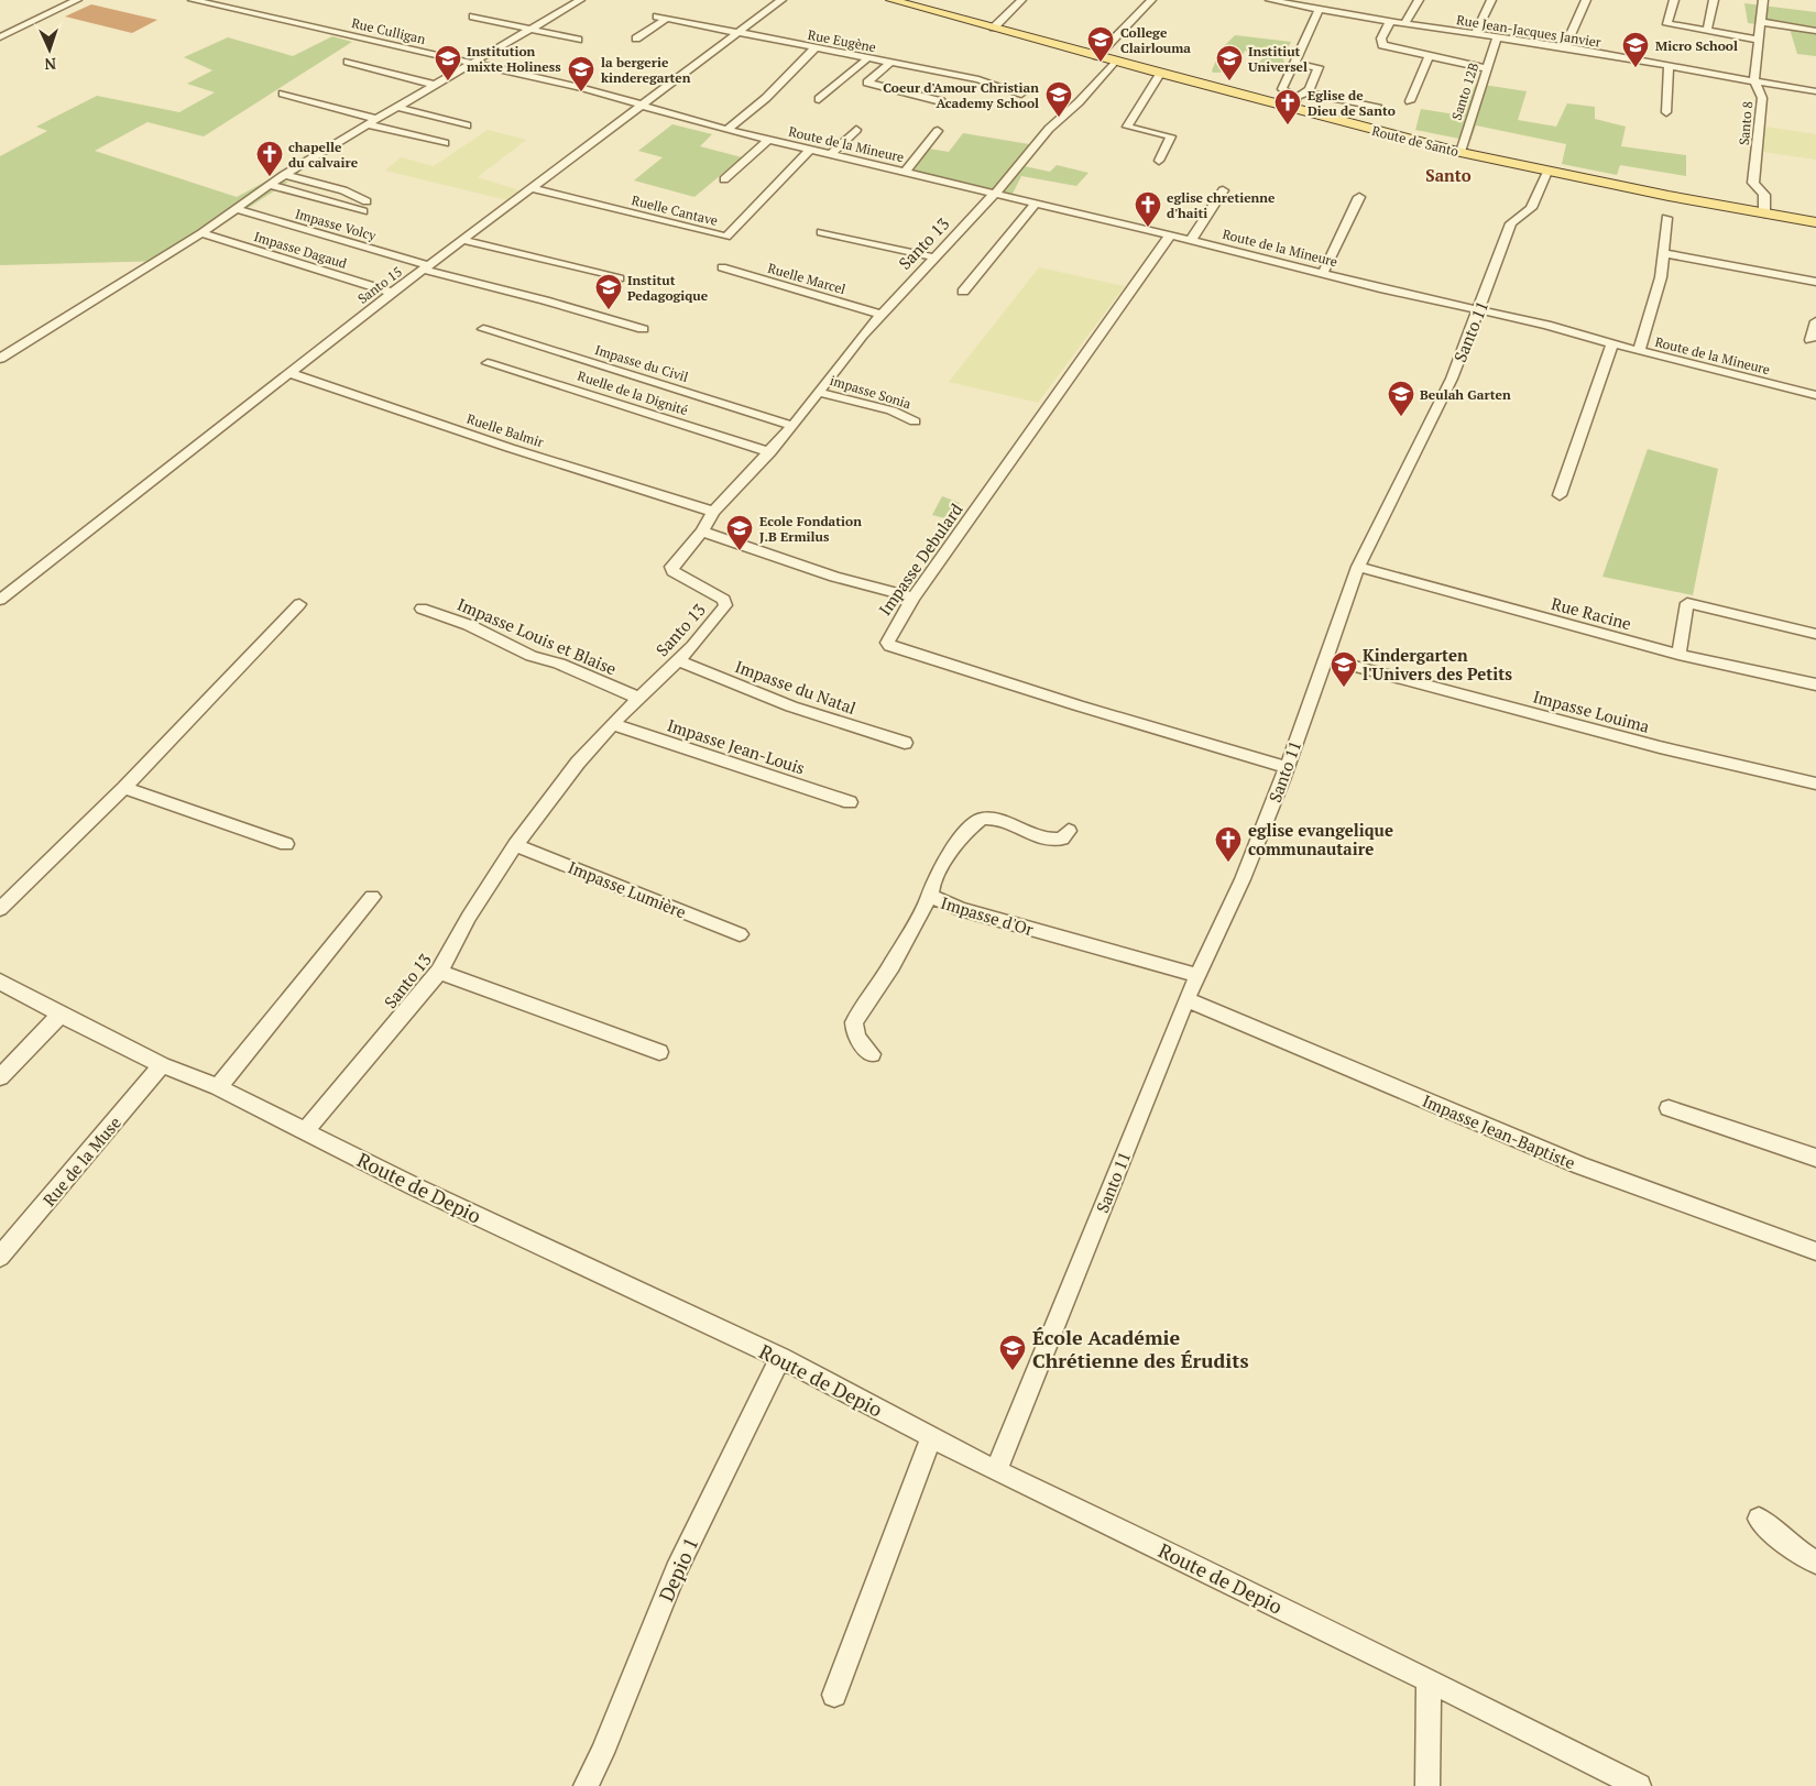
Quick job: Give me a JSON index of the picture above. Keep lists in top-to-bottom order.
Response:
{
  "streets": {
    "main road": ["Route de Santo"],
    "street": [
      "Rue Culligan",
      "Rue Jean-Jacques Janvier",
      "Rue Eugène",
      "Santo 12B",
      "Santo 8",
      "Route de la Mineure",
      "Ruelle Cantave",
      "Impasse Volcy",
      "Santo 13",
      "Impasse Dagaud",
      "Ruelle Marcel",
      "Santo 15",
      "Santo 11",
      "Impasse du Civil",
      "impasse Sonia",
      "Ruelle de la Dignité",
      "Ruelle Balmir",
      "Impasse Debulard",
      "Rue Racine",
      "Impasse Louis et Blaise",
      "Impasse du Natal",
      "Impasse Louima",
      "Impasse Jean-Louis",
      "Impasse Lumière",
      "Impasse d'Or",
      "Impasse Jean-Baptiste",
      "Rue de la Muse",
      "Route de Depio",
      "Depio 1"
    ]
  },
  "crossings": [
    ["Rue Culligan", "Route de la Mineure"],
    ["Rue Culligan", "Santo 15"],
    ["Rue Jean-Jacques Janvier", "Santo 12B"],
    ["Rue Jean-Jacques Janvier", "Santo 8"],
    ["Rue Eugène", "Santo 15"],
    ["Santo 12B", "Route de Santo"],
    ["Santo 8", "Route de Santo"],
    ["Route de Santo", "Santo 13"],
    ["Route de Santo", "Santo 11"],
    ["Route de la Mineure", "Ruelle Cantave"],
    ["Route de la Mineure", "Santo 13"],
    ["Route de la Mineure", "Santo 15"],
    ["Route de la Mineure", "Santo 11"],
    ["Route de la Mineure", "Impasse Debulard"],
    ["Ruelle Cantave", "Santo 15"],
    ["Impasse Volcy", "Santo 15"],
    ["Santo 13", "Ruelle Marcel"],
    ["Santo 13", "Impasse du Civil"],
    ["Santo 13", "impasse Sonia"],
    ["Santo 13", "Ruelle de la Dignité"],
    ["Santo 13", "Ruelle Balmir"],
    ["Santo 13", "Impasse Louis et Blaise"],
    ["Santo 13", "Impasse du Natal"],
    ["Santo 13", "Impasse Jean-Louis"],
    ["Santo 13", "Impasse Lumière"],
    ["Santo 13", "Route de Depio"],
    ["Impasse Dagaud", "Santo 15"],
    ["Santo 15", "Ruelle Balmir"],
    ["Santo 11", "Impasse Debulard"],
    ["Santo 11", "Rue Racine"],
    ["Santo 11", "Impasse Louima"],
    ["Santo 11", "Impasse d'Or"],
    ["Santo 11", "Impasse Jean-Baptiste"],
    ["Santo 11", "Route de Depio"],
    ["Rue de la Muse", "Route de Depio"],
    ["Route de Depio", "Depio 1"]
  ],
  "districts": ["Santo"],
  "places": {
    "school or university": [
      "College Clairlouma",
      "Micro School",
      "Institution mixte Holiness",
      "Institiut Universel",
      "la bergerie kinderegarten",
      "Coeur d'Amour Christian Academy School",
      "Institut Pedagogique",
      "Beulah Garten",
      "Ecole Fondation J.B Ermilus",
      "Kindergarten l'Univers des Petits",
      "École Académie Chrétienne des Érudits"
    ],
    "church": [
      "Eglise de Dieu de Santo",
      "chapelle du calvaire",
      "eglise chretienne d'haiti",
      "eglise evangelique communautaire"
    ]
  },
  "north": "bottom"
}
